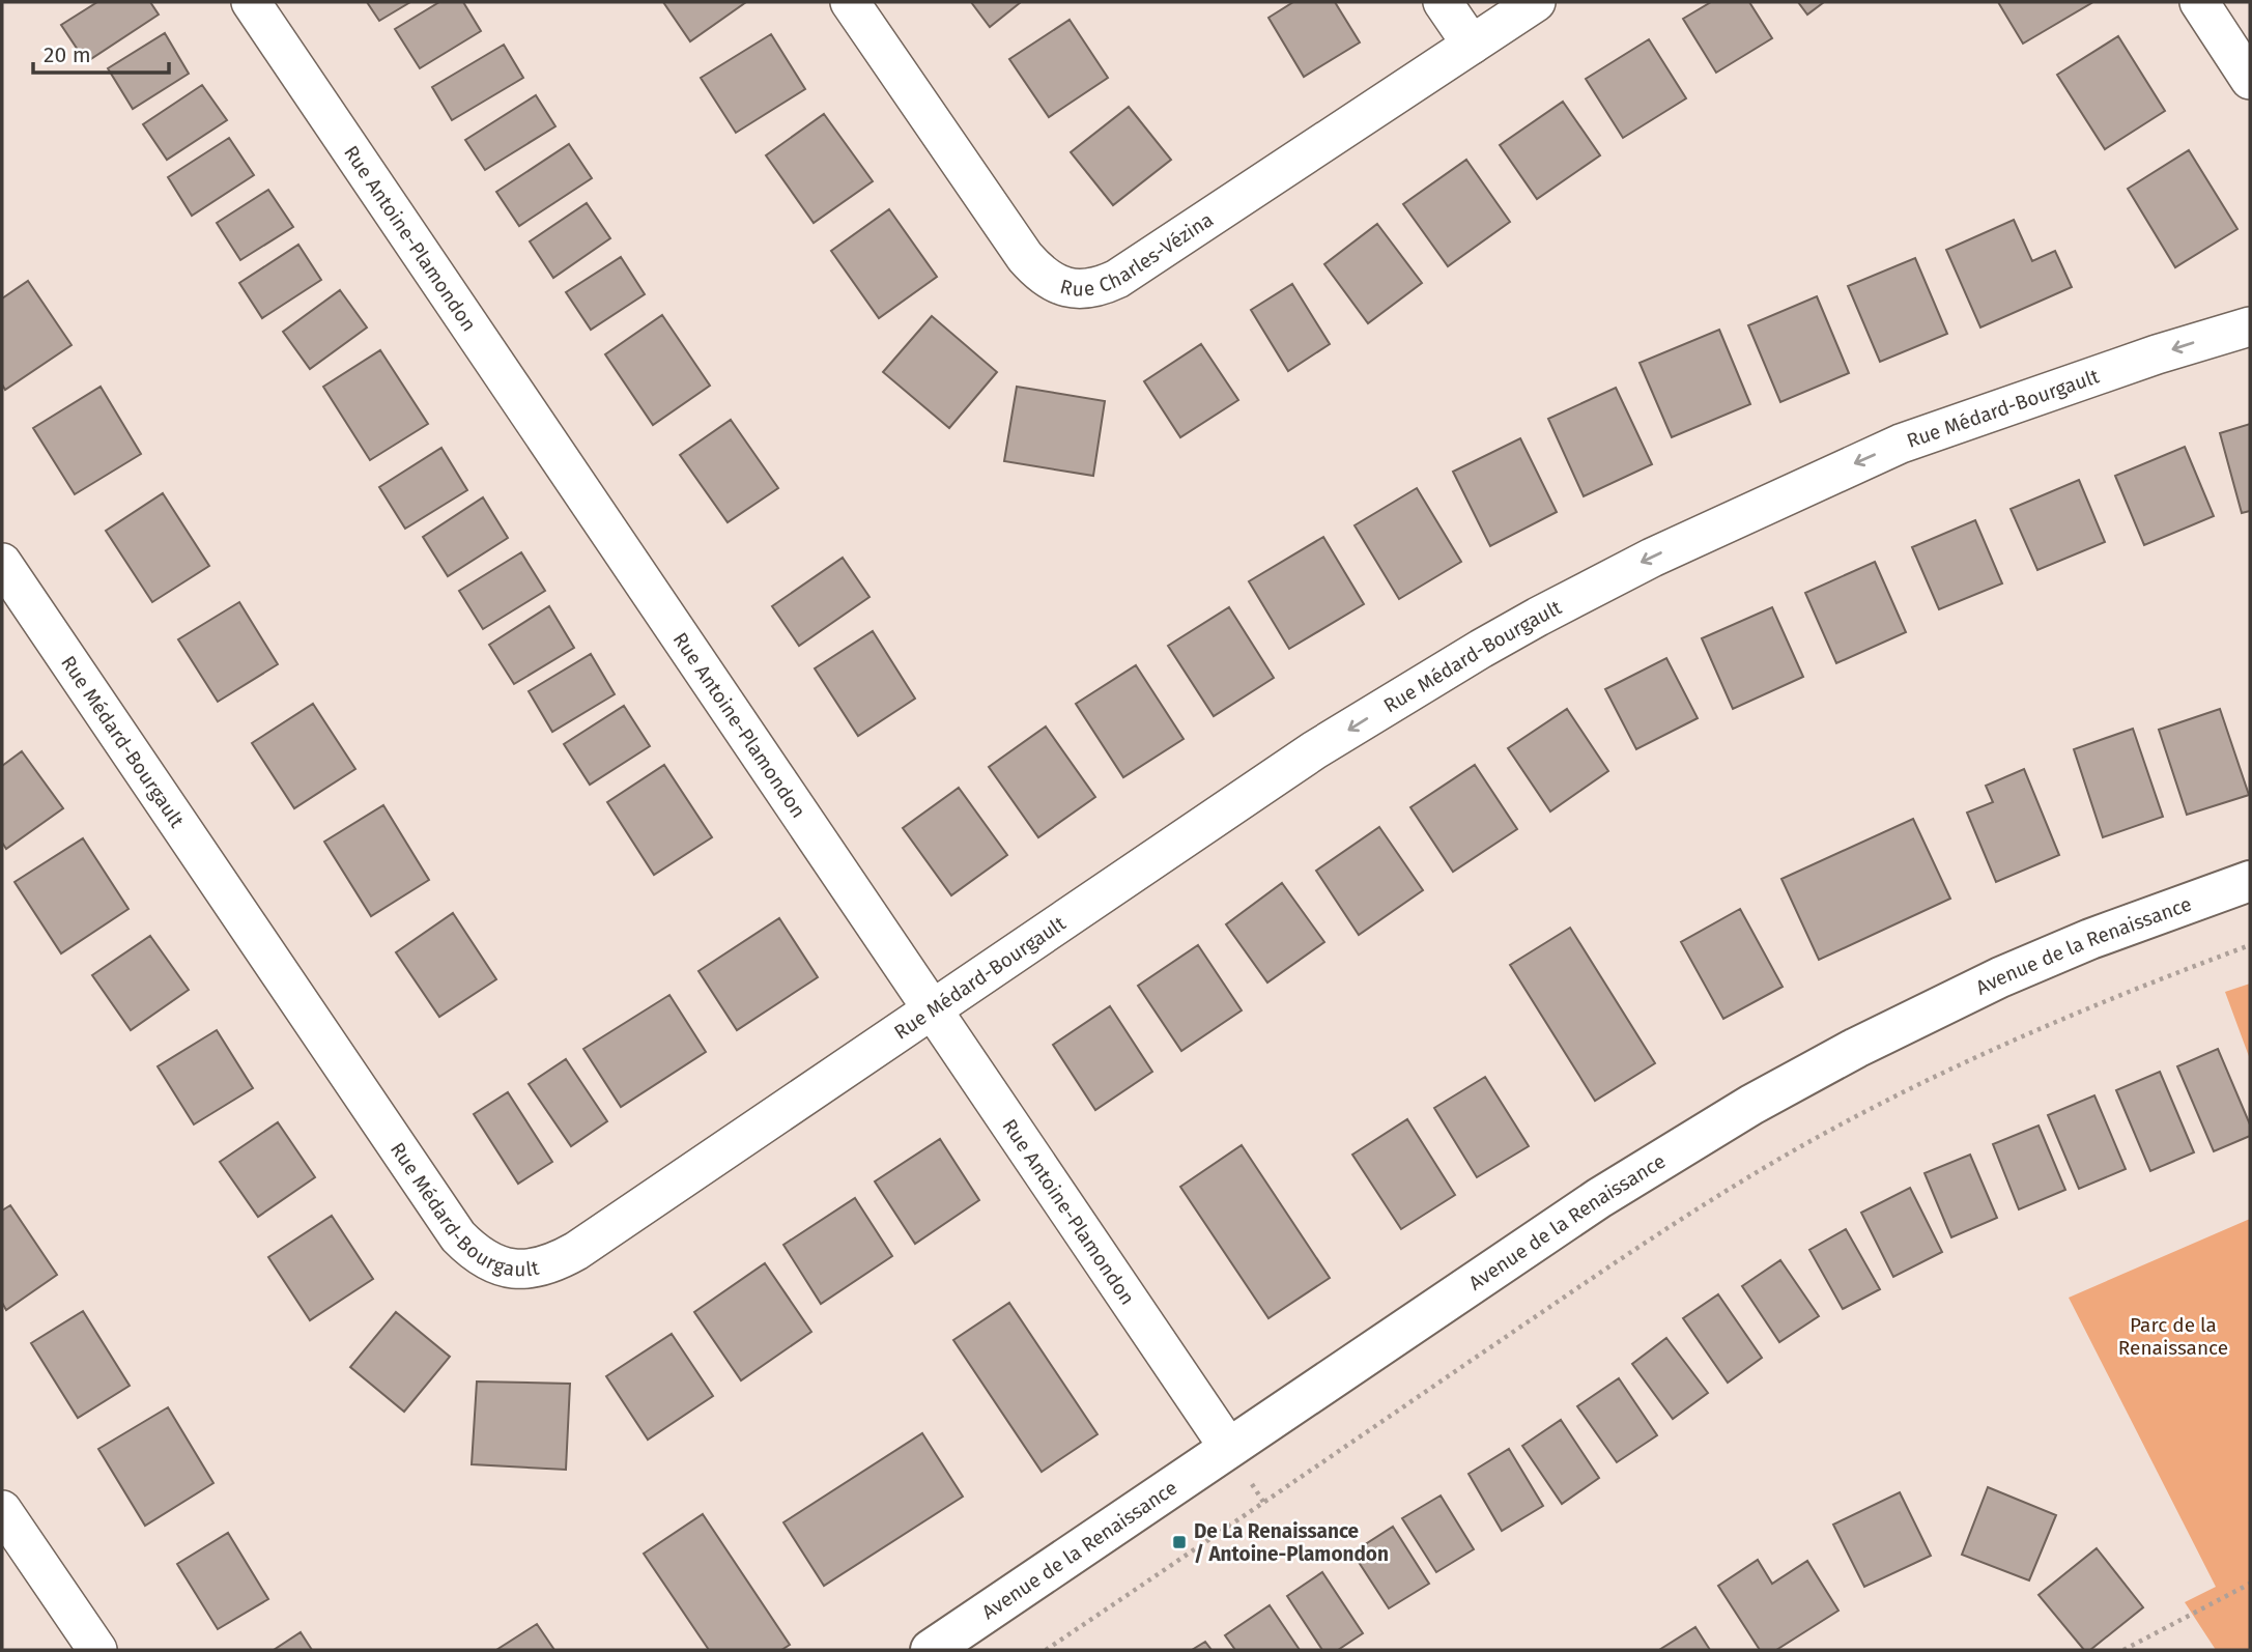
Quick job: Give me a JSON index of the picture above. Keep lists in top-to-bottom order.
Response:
{
  "streets": {
    "street": [
      "Rue Antoine-Plamondon",
      "Rue Charles-Vézina",
      "Rue Médard-Bourgault",
      "Avenue de la Renaissance"
    ]
  },
  "crossings": [
    ["Rue Antoine-Plamondon", "Rue Médard-Bourgault"],
    ["Rue Antoine-Plamondon", "Avenue de la Renaissance"]
  ],
  "one_way": ["Rue Médard-Bourgault"],
  "parks": ["Parc de la Renaissance"],
  "places": {
    "transit": ["De La Renaissance / Antoine-Plamondon"]
  },
  "scale_bar": "20 m"
}
